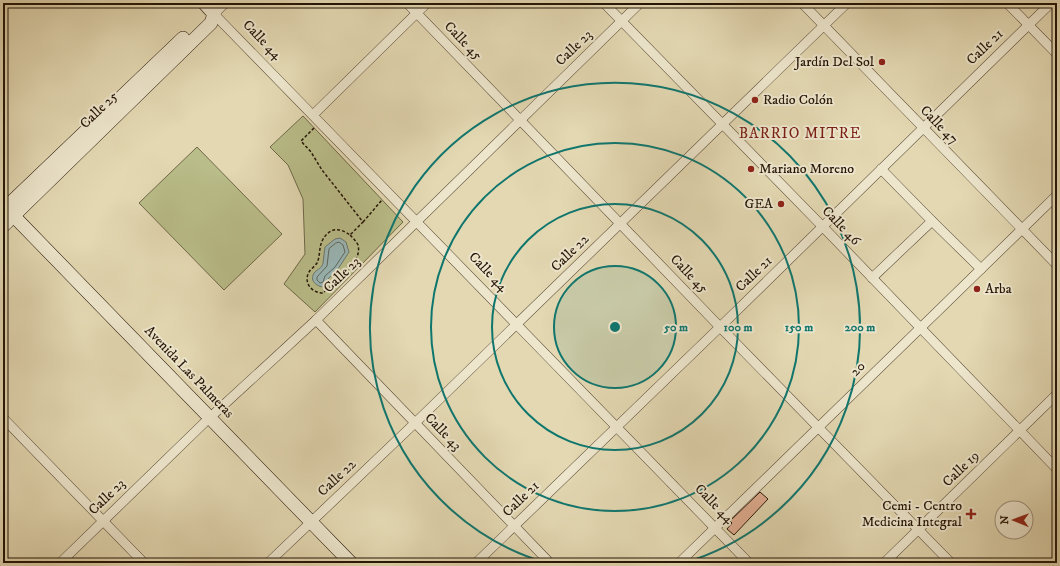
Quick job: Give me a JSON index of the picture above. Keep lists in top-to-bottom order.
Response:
{
  "streets": {
    "main road": ["Calle 44", "Calle 25", "Avenida Las Palmeras"],
    "street": [
      "Calle 45",
      "Calle 21",
      "Calle 23",
      "Calle 47",
      "Calle 46",
      "Calle 22",
      "20",
      "Calle 43",
      "Calle 19"
    ]
  },
  "crossings": [
    ["Calle 44", "Calle 21"],
    ["Calle 44", "Calle 23"],
    ["Calle 44", "Calle 25"],
    ["Calle 44", "Calle 22"],
    ["Calle 44", "20"],
    ["Calle 45", "Calle 21"],
    ["Calle 45", "Calle 23"],
    ["Calle 45", "Calle 22"],
    ["Calle 45", "20"],
    ["Calle 45", "Calle 19"],
    ["Calle 21", "Calle 47"],
    ["Calle 21", "Calle 46"],
    ["Calle 21", "Calle 43"],
    ["Calle 23", "Calle 46"],
    ["Calle 23", "Avenida Las Palmeras"],
    ["Calle 23", "Calle 43"],
    ["Calle 25", "Avenida Las Palmeras"],
    ["Calle 47", "Calle 22"],
    ["Calle 47", "20"],
    ["Calle 46", "Calle 22"],
    ["Calle 46", "20"],
    ["Calle 46", "Calle 19"],
    ["Calle 22", "Avenida Las Palmeras"],
    ["Calle 22", "Calle 43"]
  ],
  "districts": ["BARRIO MITRE"],
  "places": {
    "other": [
      "Jardín Del Sol",
      "Radio Colón",
      "Mariano Moreno",
      "GEA",
      "Arba"
    ],
    "health": ["Cemi - Centro Medicina Integral"]
  },
  "north": "left",
  "rings": [
    "50 m",
    "100 m",
    "150 m",
    "200 m"
  ]
}
